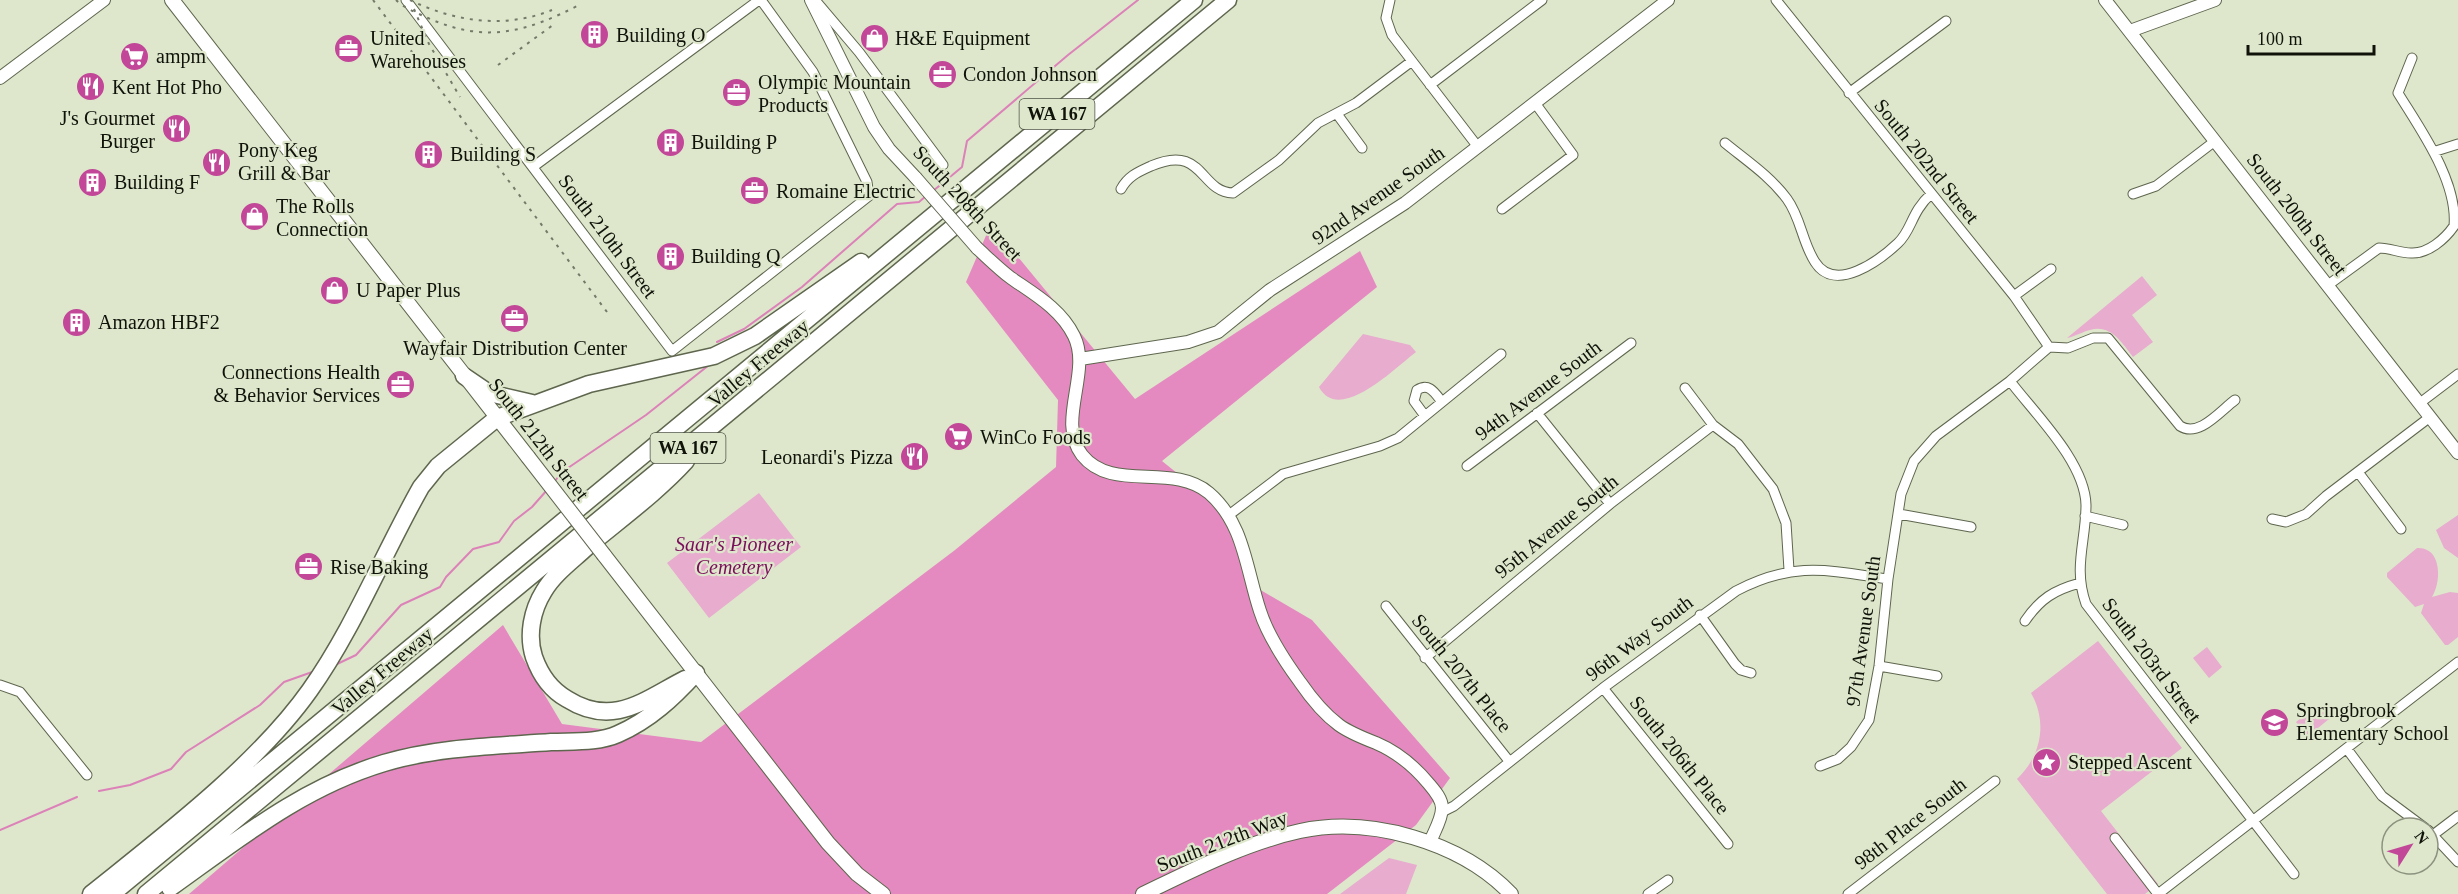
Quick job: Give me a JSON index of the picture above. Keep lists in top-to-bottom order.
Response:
{
  "streets": {
    "highway": ["WA 167", "Valley Freeway"],
    "main road": ["South 212th Street", "South 212th Way"],
    "street": [
      "South 202nd Street",
      "92nd Avenue South",
      "South 208th Street",
      "South 200th Street",
      "South 210th Street",
      "94th Avenue South",
      "95th Avenue South",
      "97th Avenue South",
      "96th Way South",
      "South 203rd Street",
      "South 207th Place",
      "South 206th Place",
      "98th Place South"
    ]
  },
  "crossings": [
    ["South 202nd Street", "97th Avenue South"],
    ["92nd Avenue South", "South 208th Street"],
    ["South 208th Street", "96th Way South"],
    ["95th Avenue South", "South 207th Place"],
    ["97th Avenue South", "96th Way South"],
    ["97th Avenue South", "South 203rd Street"],
    ["96th Way South", "South 207th Place"],
    ["96th Way South", "South 206th Place"]
  ],
  "parks": ["Saar's Pioneer Cemetery"],
  "places": {
    "building": [
      "Building O",
      "Building P",
      "Building S",
      "Building F",
      "Building Q",
      "Amazon HBF2"
    ],
    "shop": ["H&E Equipment", "The Rolls Connection", "U Paper Plus"],
    "office": [
      "United Warehouses",
      "Condon Johnson",
      "Olympic Mountain Products",
      "Romaine Electric",
      "Wayfair Distribution Center",
      "Connections Health & Behavior Services",
      "Rise Baking"
    ],
    "supermarket": ["ampm", "WinCo Foods"],
    "restaurant": [
      "Kent Hot Pho",
      "J's Gourmet Burger",
      "Pony Keg Grill & Bar",
      "Leonardi's Pizza"
    ],
    "school or university": ["Springbrook Elementary School"],
    "place": ["Stepped Ascent"]
  },
  "scale_bar": "100 m",
  "north": "top right"
}
